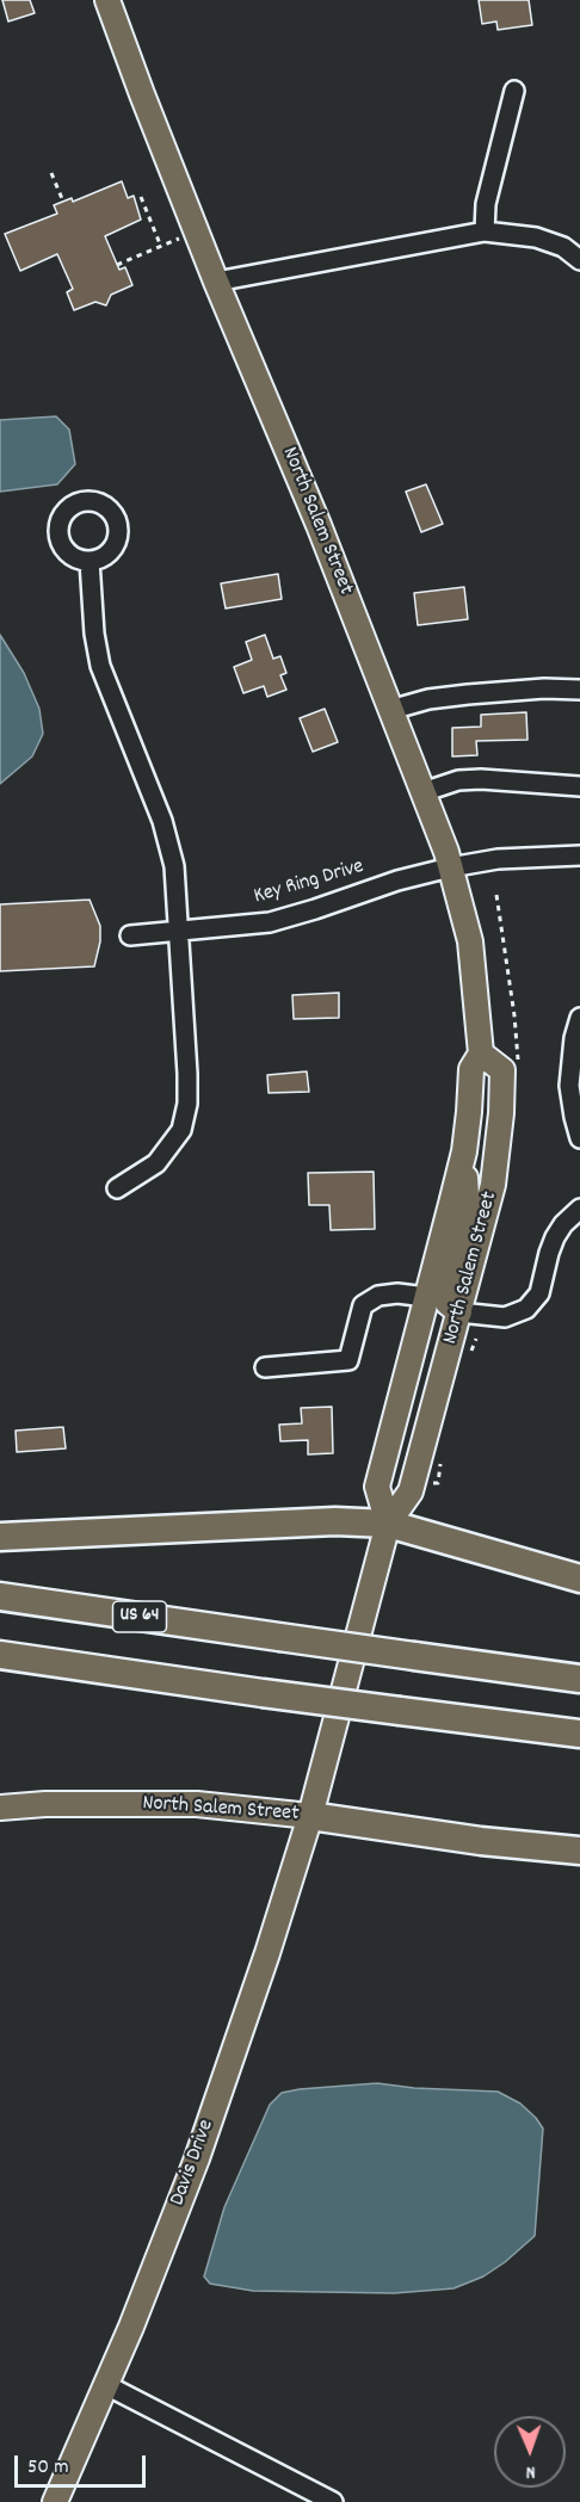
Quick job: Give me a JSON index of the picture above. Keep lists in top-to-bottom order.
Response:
{
  "streets": {
    "highway": ["US 64"],
    "main road": ["North Salem Street", "Davis Drive"],
    "street": ["Key Ring Drive"]
  },
  "crossings": [
    ["North Salem Street", "Key Ring Drive"],
    ["North Salem Street", "Davis Drive"]
  ],
  "scale_bar": "50 m",
  "north": "bottom"
}
